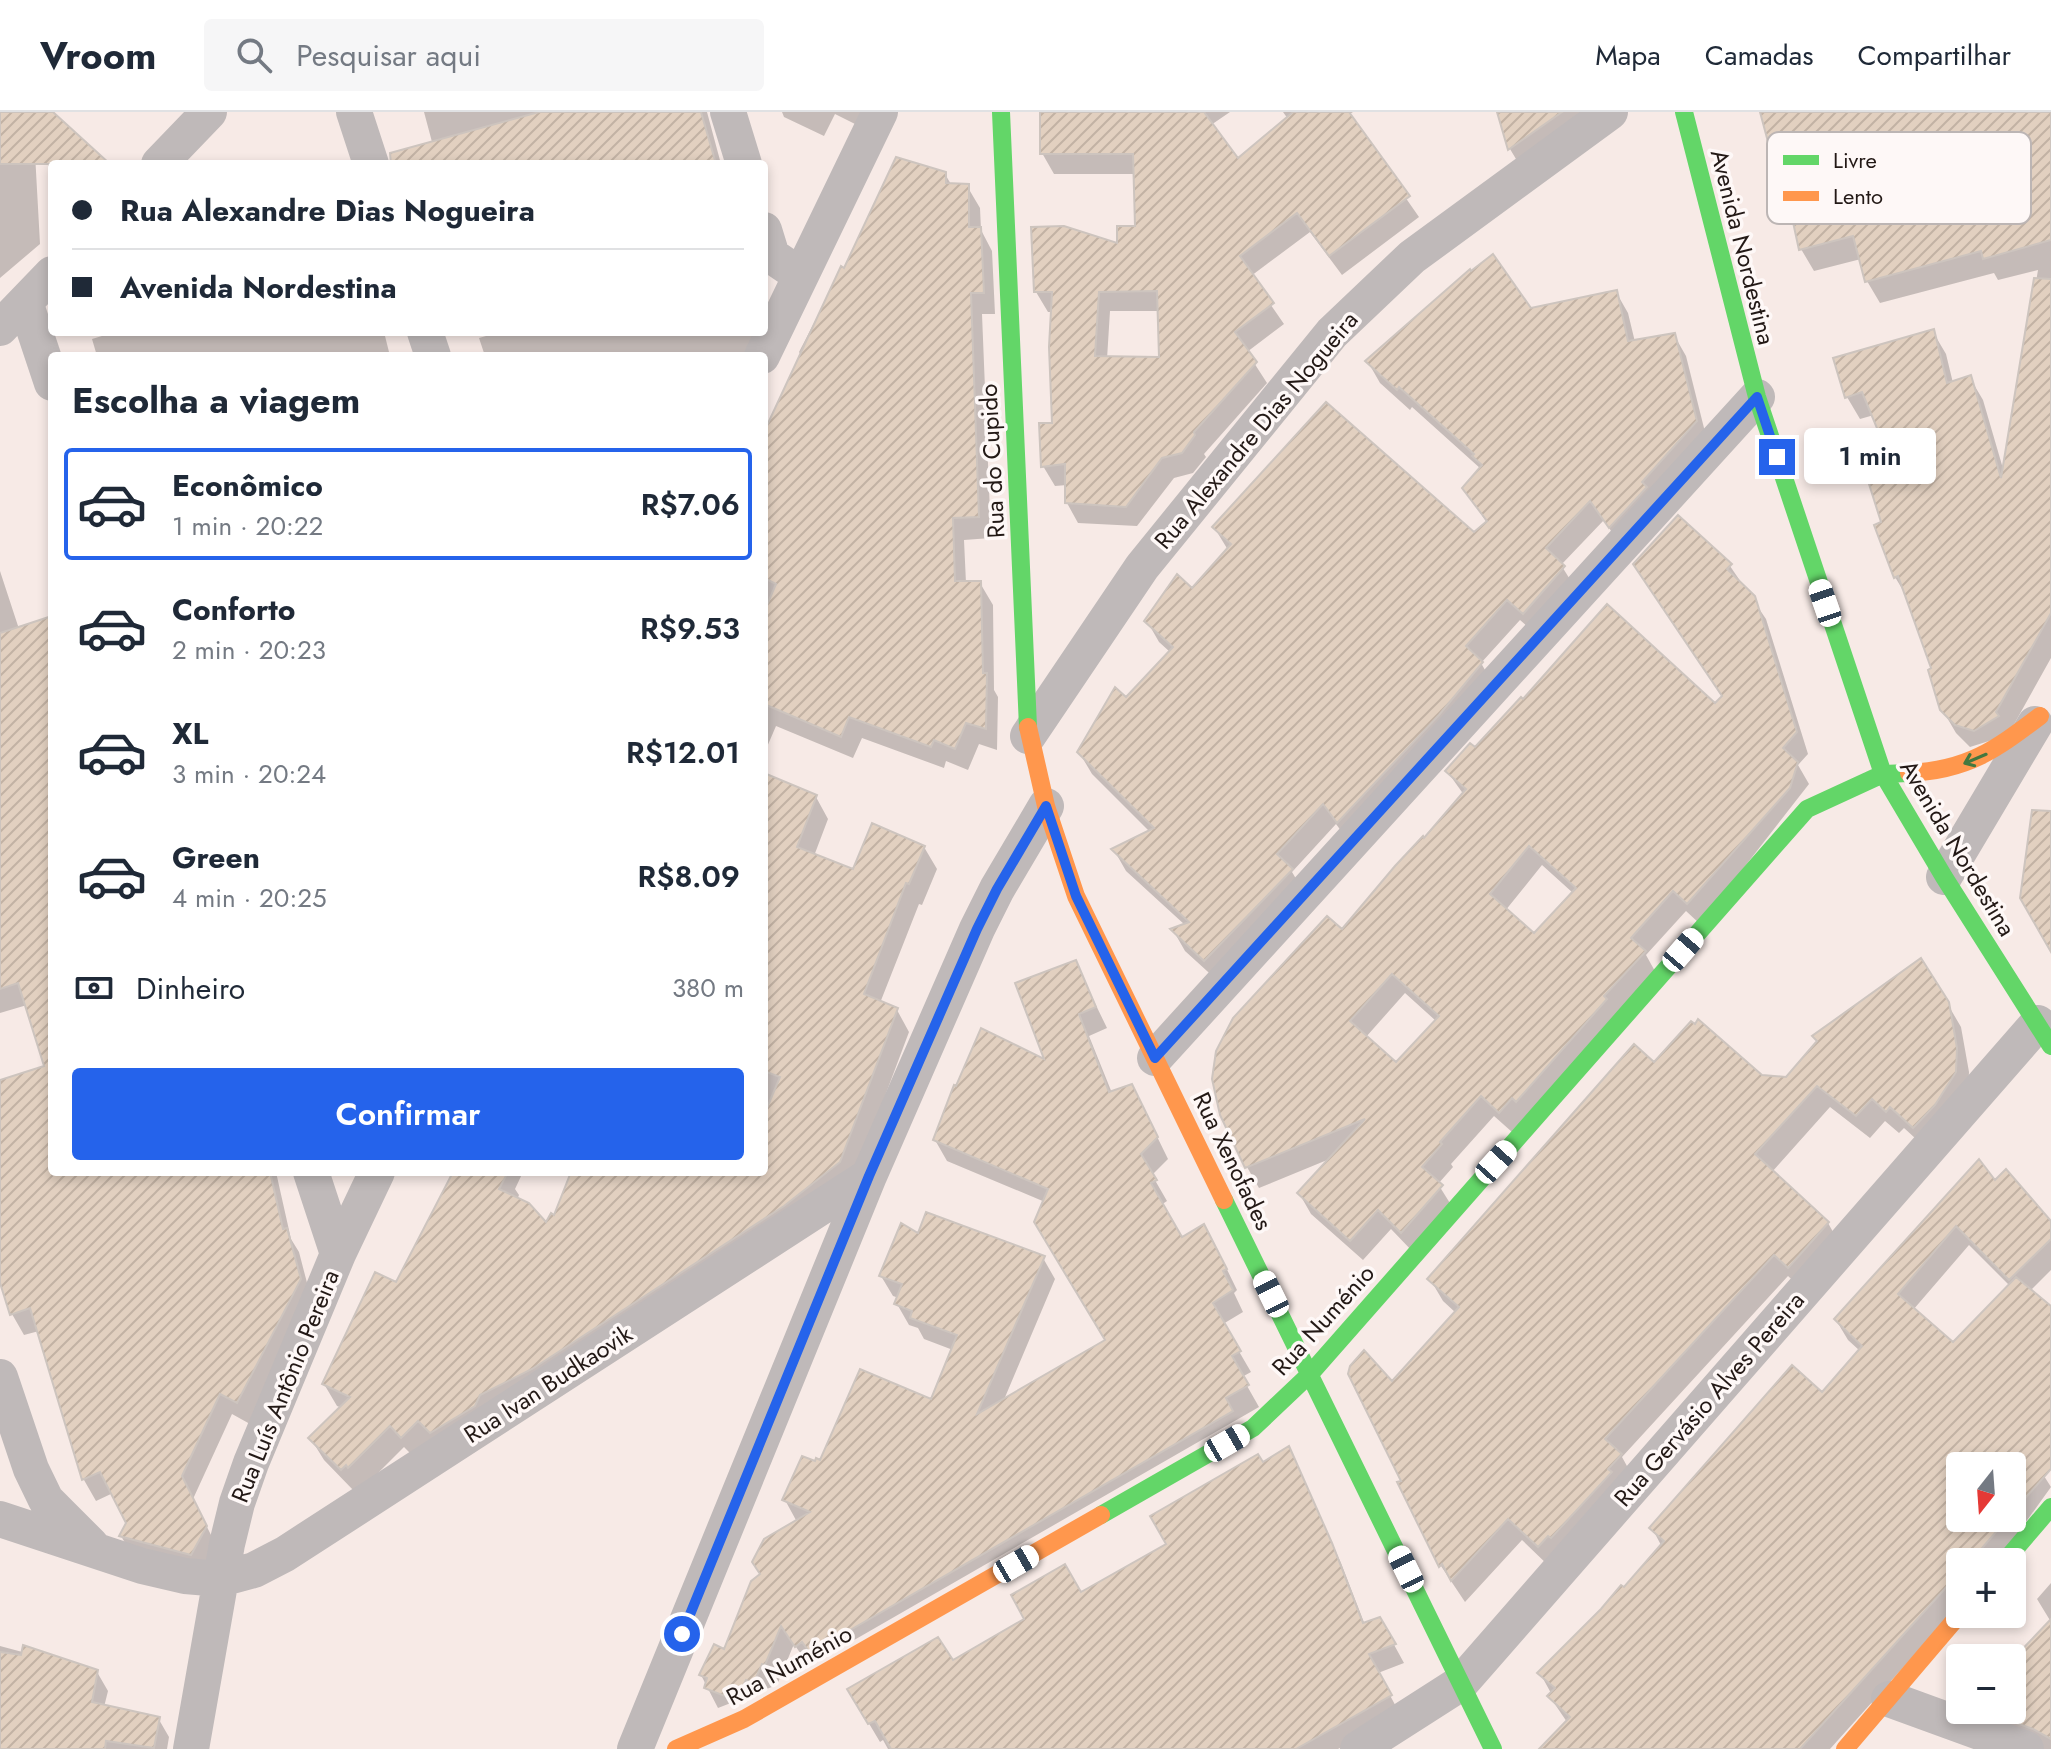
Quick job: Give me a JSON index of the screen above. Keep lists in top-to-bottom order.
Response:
{
  "streets": {
    "street": [
      "Avenida Nordestina",
      "Rua Alexandre Dias Nogueira",
      "Rua do Cupido",
      "Rua Xenofades",
      "Rua Numénio",
      "Rua Ivan Budkaovik",
      "Rua Luís Antônio Pereira",
      "Rua Gervásio Alves Pereira"
    ]
  },
  "crossings": [
    ["Avenida Nordestina", "Rua Numénio"],
    ["Avenida Nordestina", "Rua Gervásio Alves Pereira"],
    ["Rua Alexandre Dias Nogueira", "Rua do Cupido"],
    ["Rua do Cupido", "Rua Xenofades"],
    ["Rua Xenofades", "Rua Numénio"],
    ["Rua Xenofades", "Rua Gervásio Alves Pereira"],
    ["Rua Ivan Budkaovik", "Rua Luís Antônio Pereira"]
  ],
  "legend": ["Livre", "Lento"],
  "north": "bottom",
  "page": {
    "header": "Vroom",
    "search": "Pesquisar aqui",
    "nav": ["Mapa", "Camadas", "Compartilhar"],
    "banner": ["Rua Alexandre Dias Nogueira", "Avenida Nordestina"],
    "heading": "Escolha a viagem",
    "bubble": "1 min",
    "list": [
      {
        "name": "Econômico",
        "note": "1 min · 20:22",
        "value": "R$7.06"
      },
      {
        "name": "Conforto",
        "note": "2 min · 20:23",
        "value": "R$9.53"
      },
      {
        "name": "XL",
        "note": "3 min · 20:24",
        "value": "R$12.01"
      },
      {
        "name": "Green",
        "note": "4 min · 20:25",
        "value": "R$8.09"
      }
    ],
    "pay": ["Dinheiro", "380 m"],
    "buttons": "Confirmar",
    "map_buttons": ["+", "−"]
  }
}
